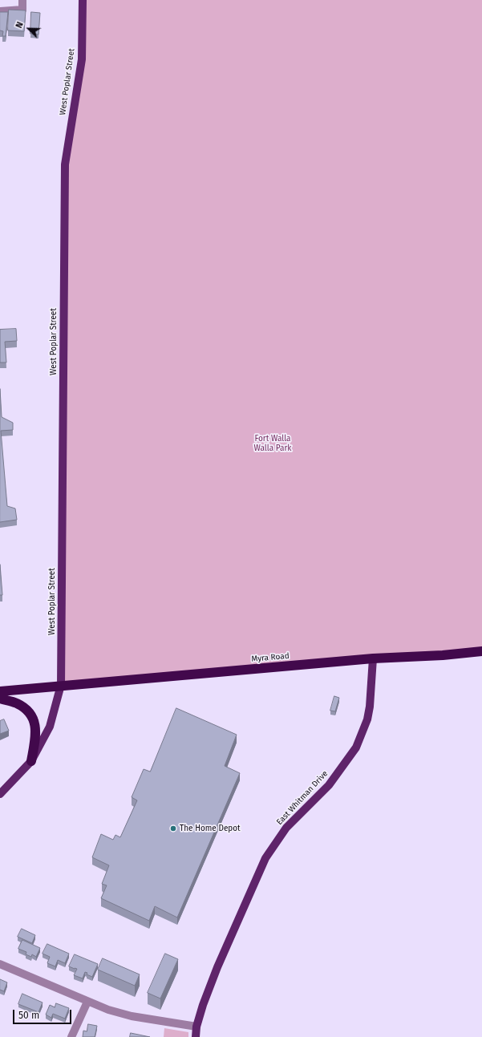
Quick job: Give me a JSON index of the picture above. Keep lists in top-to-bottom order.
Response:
{
  "streets": {
    "highway": ["Myra Road"],
    "main road": ["West Poplar Street", "East Whitman Drive"]
  },
  "crossings": [
    ["West Poplar Street", "Myra Road"],
    ["Myra Road", "East Whitman Drive"]
  ],
  "parks": ["Fort Walla Walla Park"],
  "places": ["The Home Depot"],
  "scale_bar": "50 m",
  "north": "top left"
}
